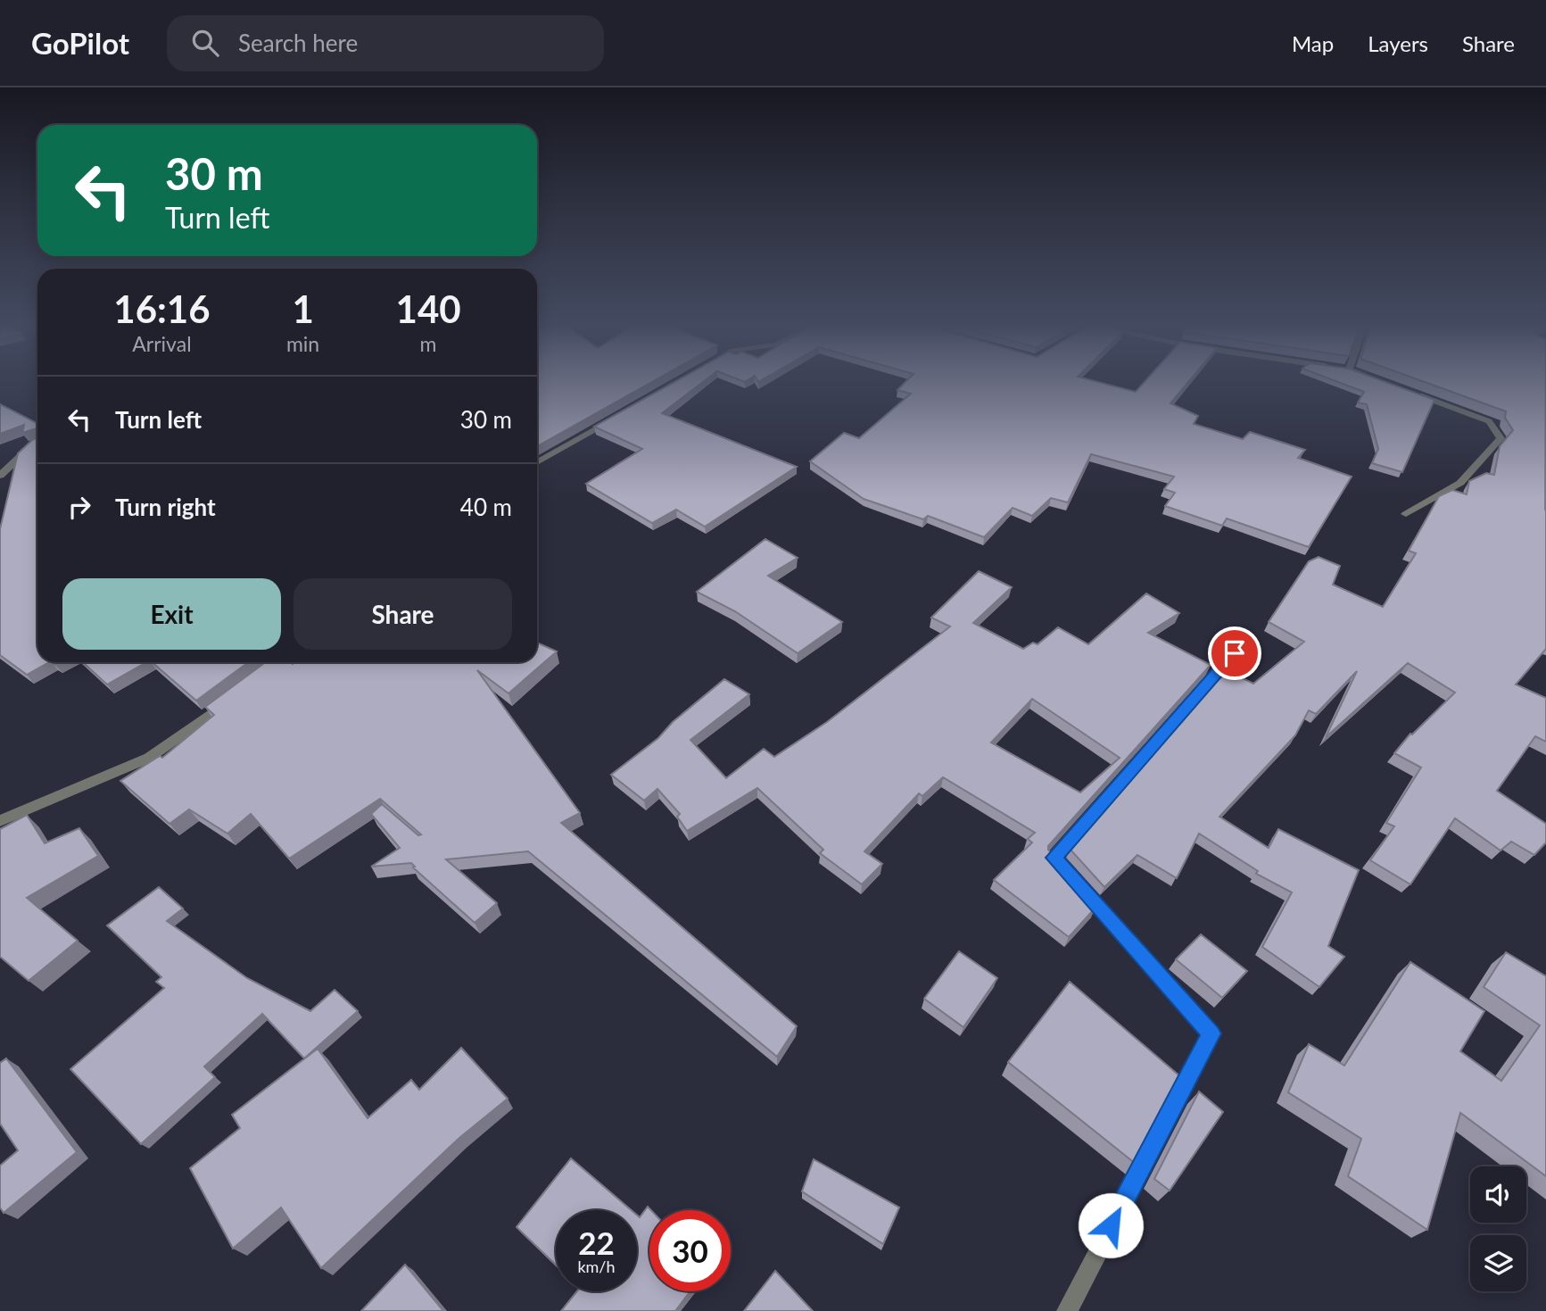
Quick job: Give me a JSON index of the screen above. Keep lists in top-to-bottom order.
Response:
{
  "page": {
    "header": "GoPilot",
    "search": "Search here",
    "nav": ["Map", "Layers", "Share"],
    "turn": ["30 m", "Turn left"],
    "eta": [
      "16:16",
      "Arrival",
      "1",
      "min",
      "140",
      "m"
    ],
    "list": [
      {
        "name": "Turn left",
        "value": "30 m"
      },
      {
        "name": "Turn right",
        "value": "40 m"
      }
    ],
    "buttons": ["Exit", "Share"],
    "speed": "22 km/h",
    "limit": "30"
  }
}
